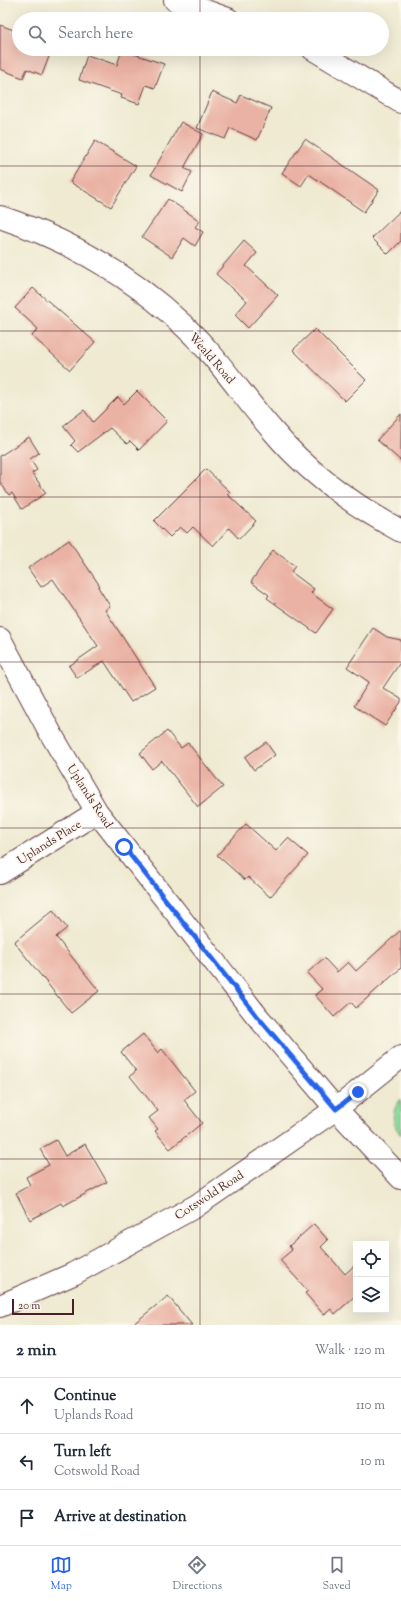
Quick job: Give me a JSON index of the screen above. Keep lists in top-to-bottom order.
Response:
{
  "streets": {
    "street": [
      "Weald Road",
      "Uplands Road",
      "Uplands Place",
      "Cotswold Road"
    ]
  },
  "crossings": [
    ["Uplands Road", "Uplands Place"],
    ["Uplands Road", "Cotswold Road"]
  ],
  "scale_bar": "20 m",
  "page": {
    "search": "Search here",
    "scale": "20 m",
    "heading": ["2 min", "Walk · 120 m"],
    "list": [
      ["Continue", "Uplands Road", "110 m"],
      ["Turn left", "Cotswold Road", "10 m"],
      "Arrive at destination"
    ],
    "nav": ["Map", "Directions", "Saved"]
  }
}
